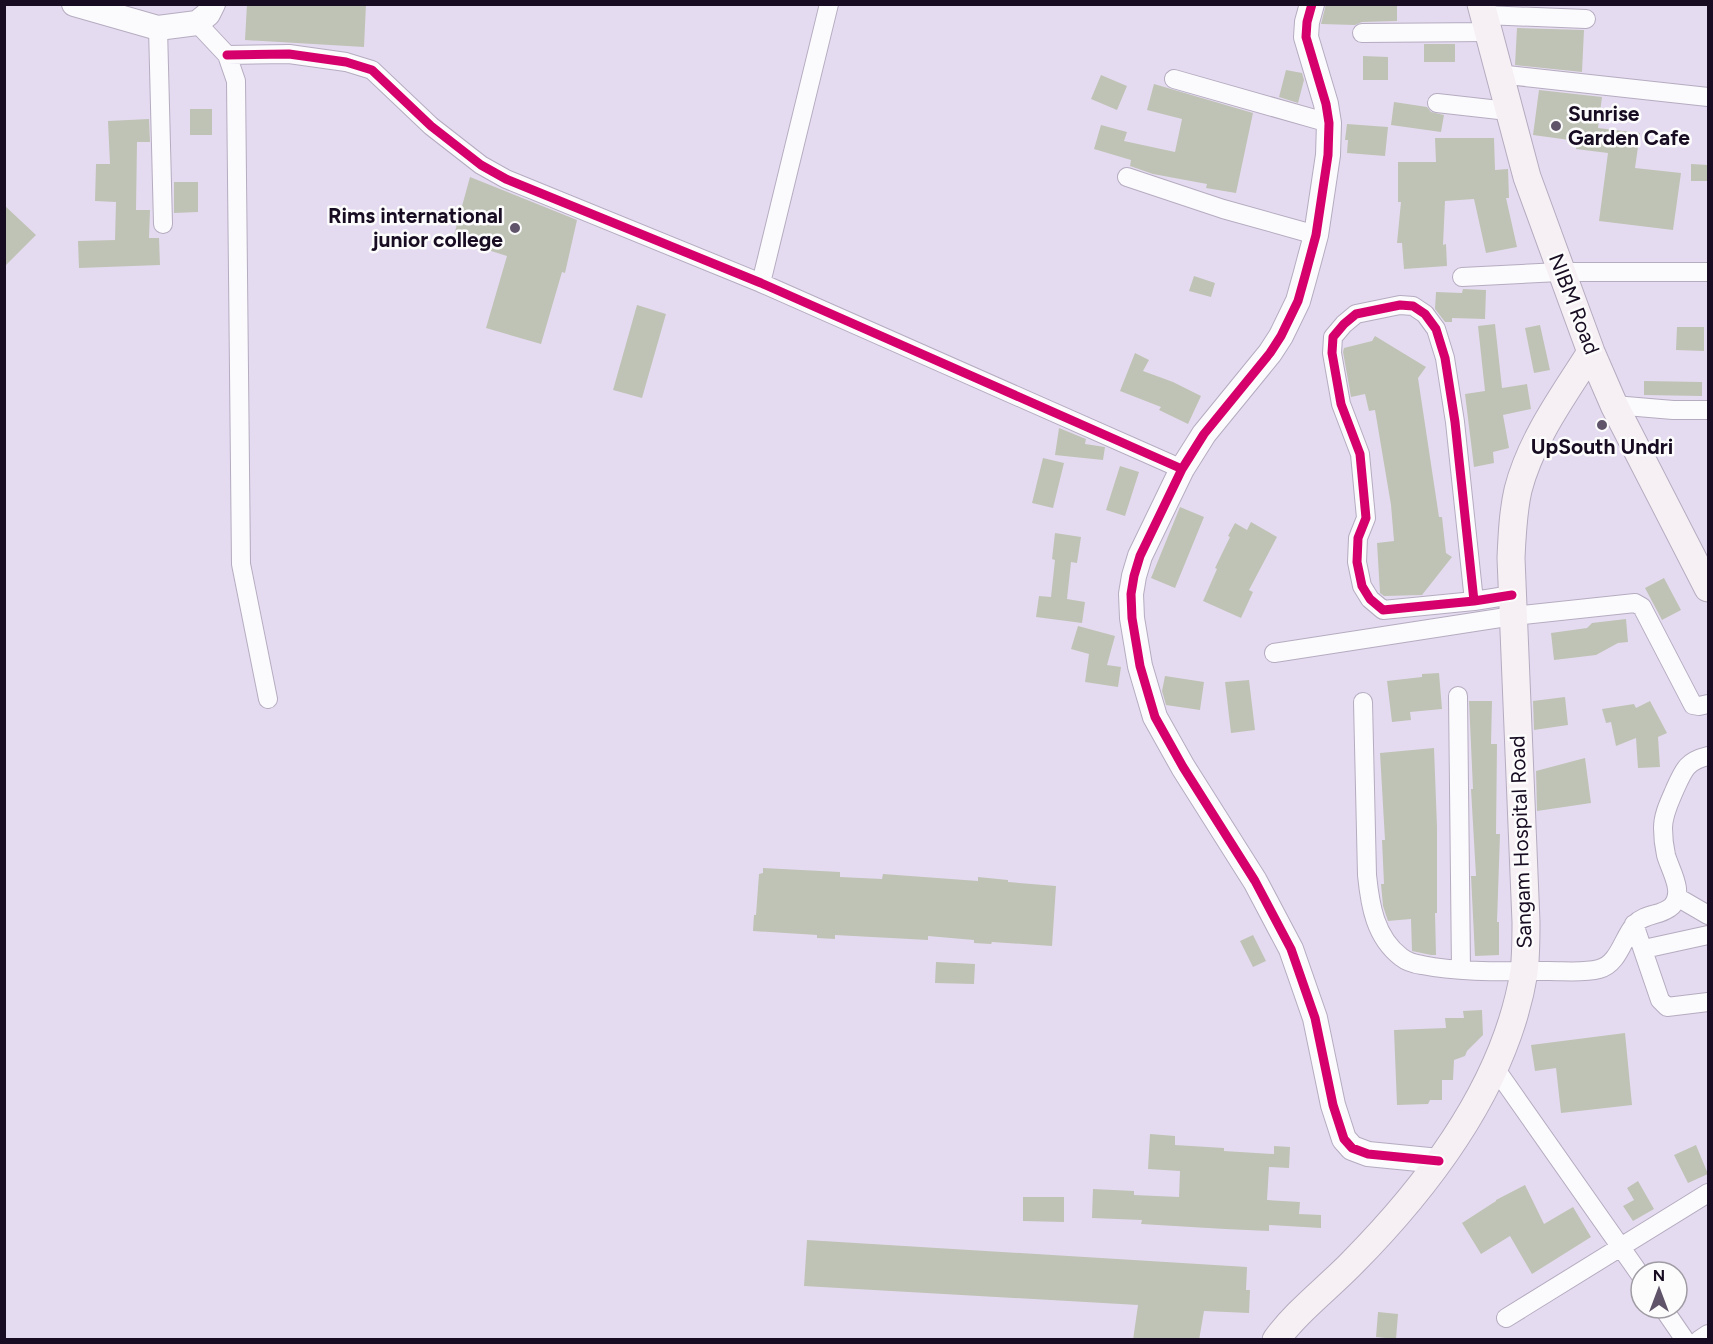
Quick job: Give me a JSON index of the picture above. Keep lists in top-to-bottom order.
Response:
{
  "streets": {
    "main road": ["NIBM Road", "Sangam Hospital Road"]
  },
  "crossings": [
    ["NIBM Road", "Sangam Hospital Road"]
  ],
  "places": ["Sunrise Garden Cafe", "Rims international junior college", "UpSouth Undri"],
  "north": "top"
}
